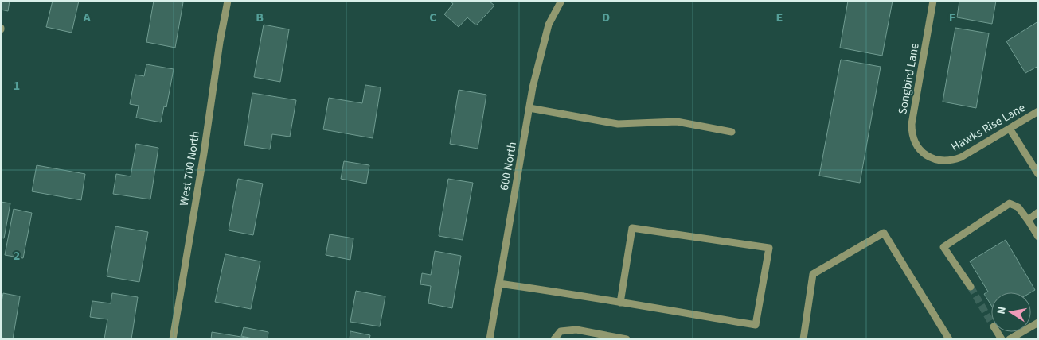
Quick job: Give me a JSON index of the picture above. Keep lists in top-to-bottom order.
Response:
{
  "streets": {
    "street": [
      "Songbird Lane",
      "Hawks Rise Lane",
      "600 North",
      "West 700 North"
    ]
  },
  "crossings": [
    ["Songbird Lane", "Hawks Rise Lane"]
  ],
  "north": "left",
  "grid": {
    "columns": [
      "A",
      "B",
      "C",
      "D",
      "E",
      "F"
    ],
    "rows": ["1", "2"]
  }
}
